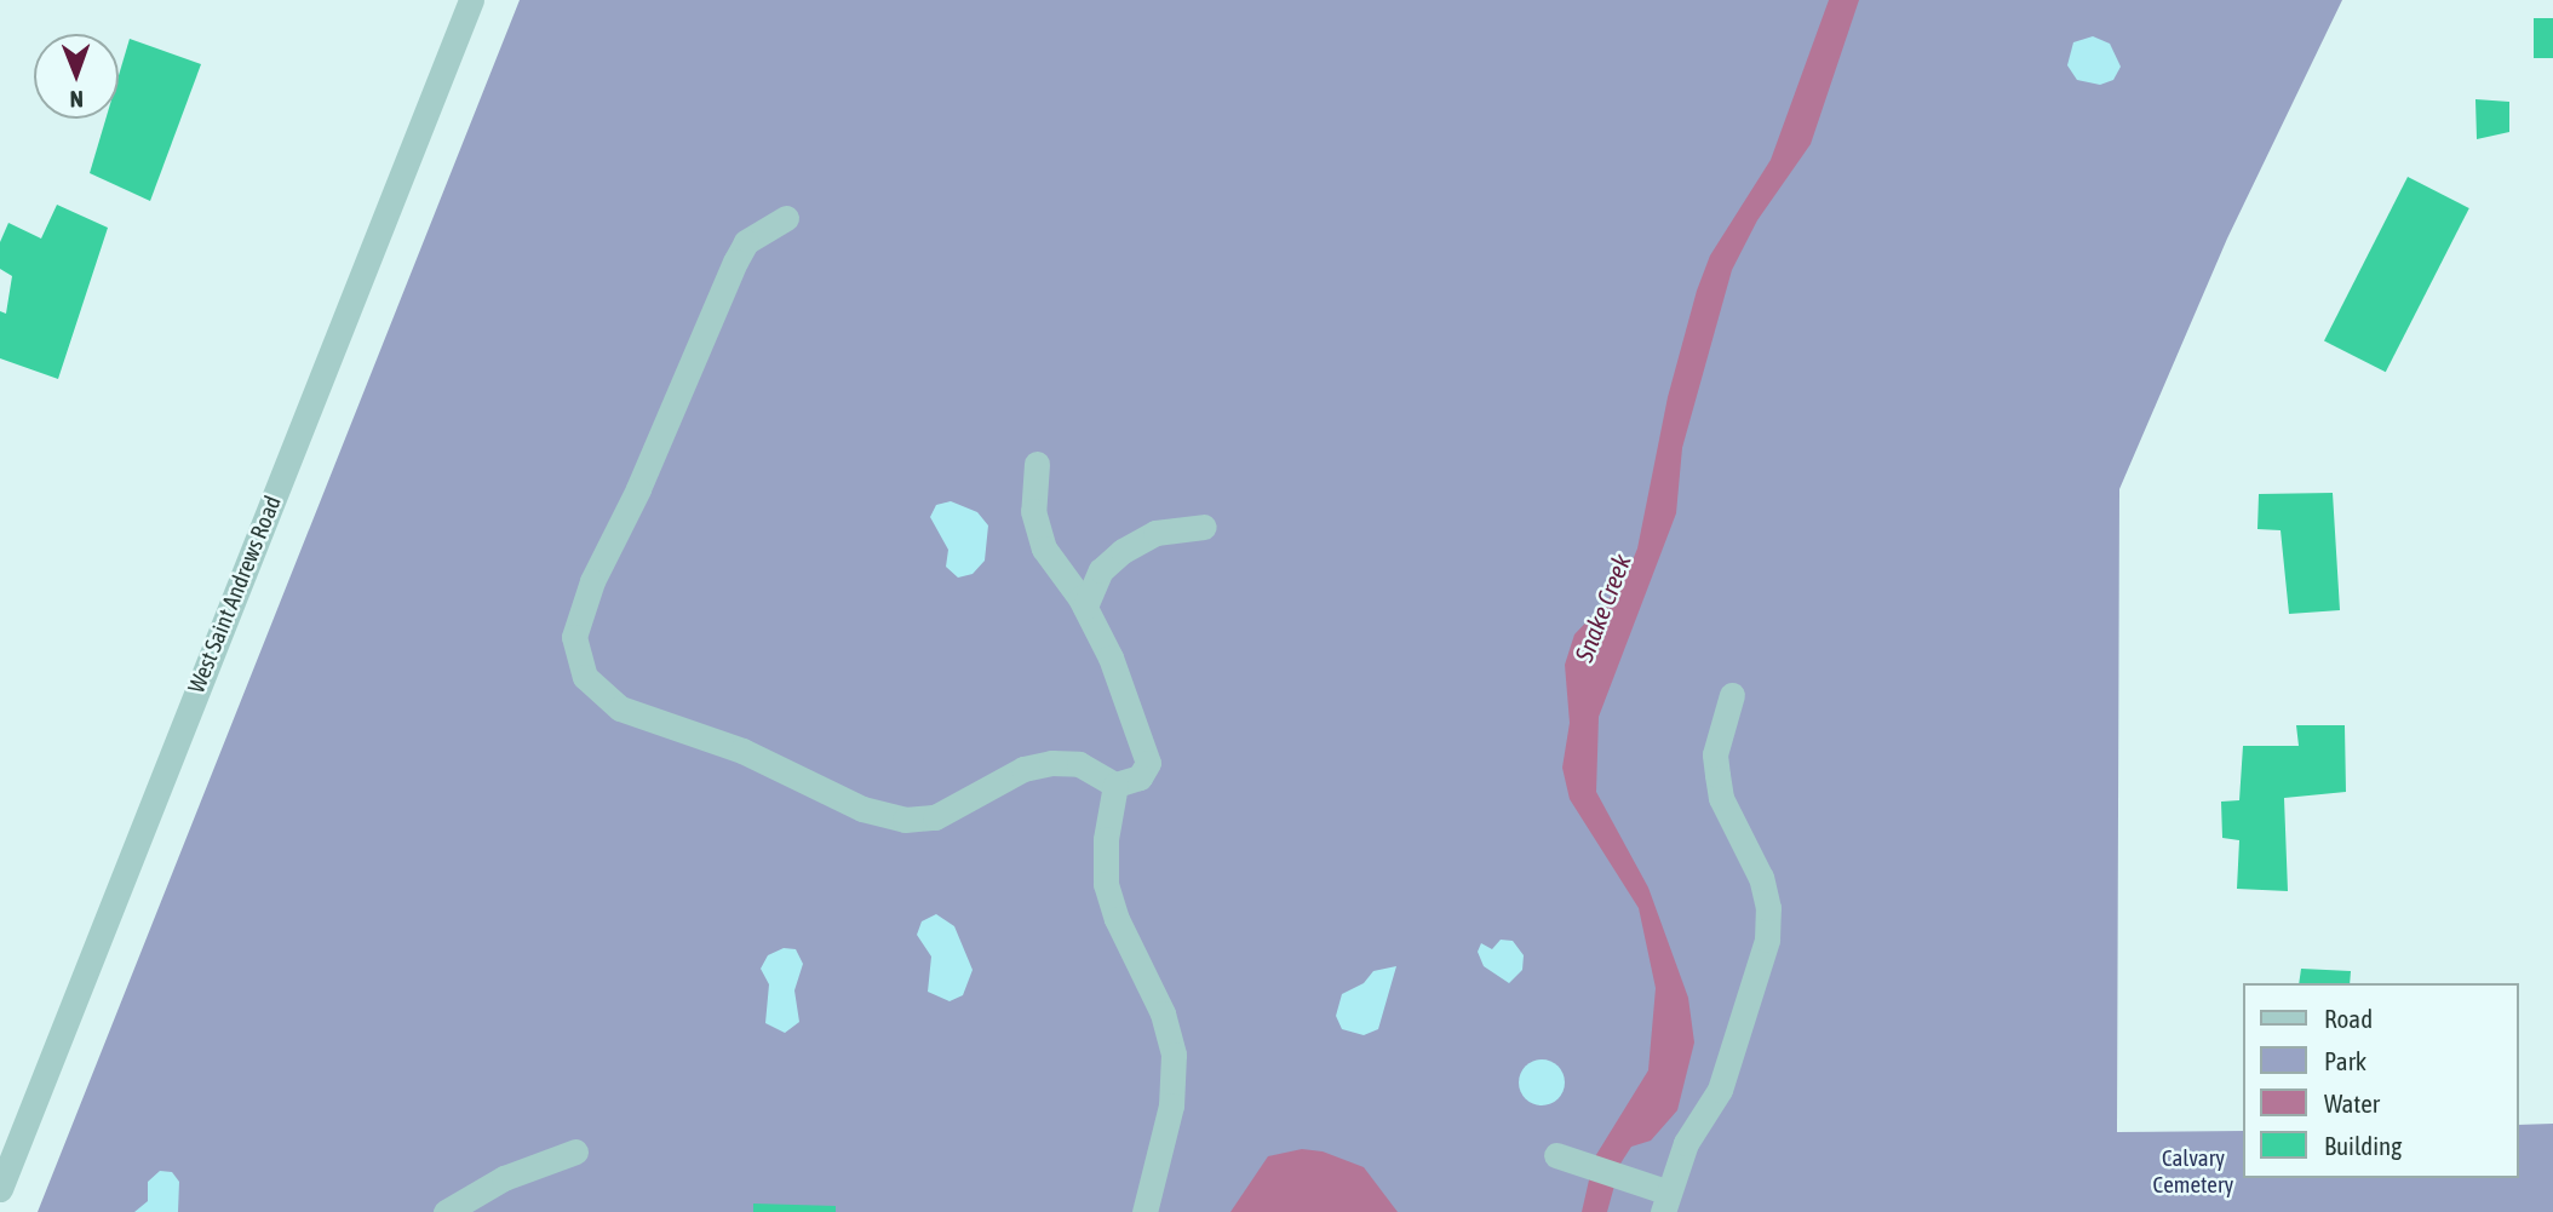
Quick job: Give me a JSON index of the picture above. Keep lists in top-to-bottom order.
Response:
{
  "streets": {
    "street": ["West Saint Andrews Road"]
  },
  "water": ["Snake Creek"],
  "parks": ["Calvary Cemetery"],
  "legend": [
    "Road",
    "Park",
    "Water",
    "Building"
  ],
  "north": "bottom"
}
